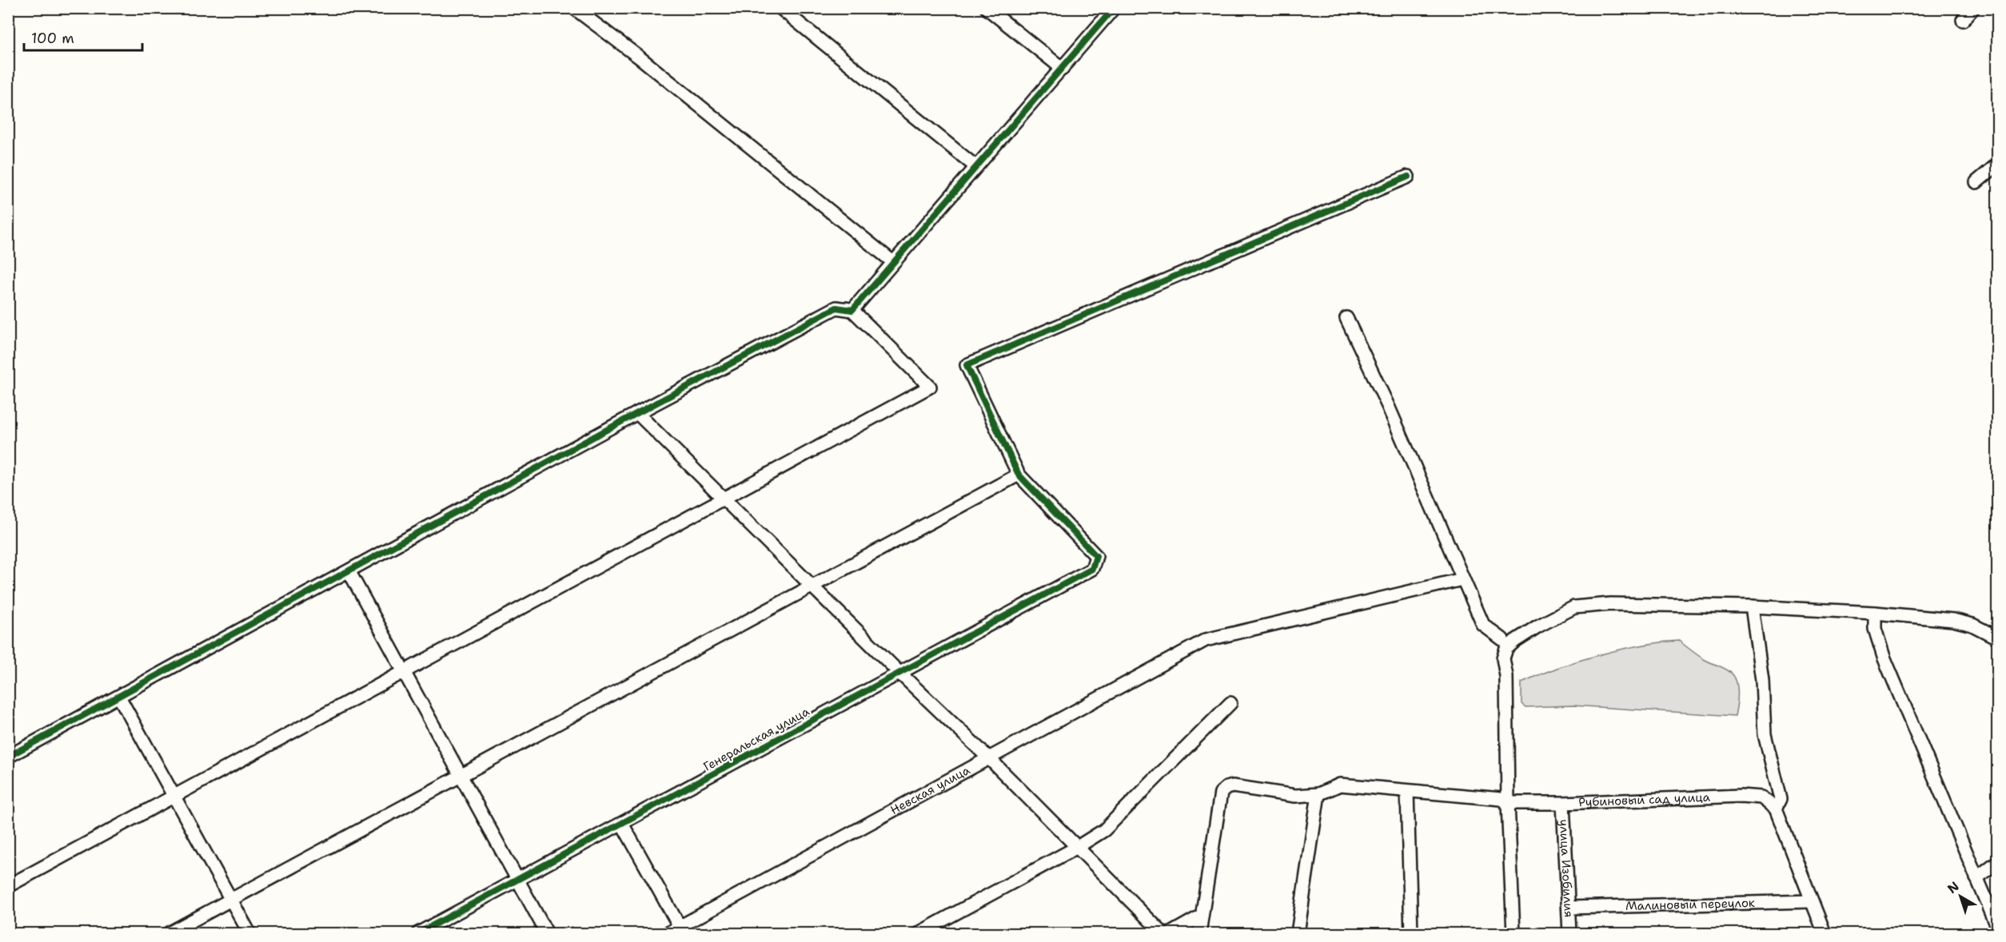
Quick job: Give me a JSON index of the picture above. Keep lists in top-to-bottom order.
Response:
{
  "streets": {
    "street": [
      "Генеральская улица",
      "Невская улица",
      "Рубиновый сад улица",
      "улица Изобилия",
      "Малиновый переулок"
    ]
  },
  "crossings": [
    ["Рубиновый сад улица", "улица Изобилия"],
    ["улица Изобилия", "Малиновый переулок"]
  ],
  "scale_bar": "100 m",
  "north": "top left"
}
